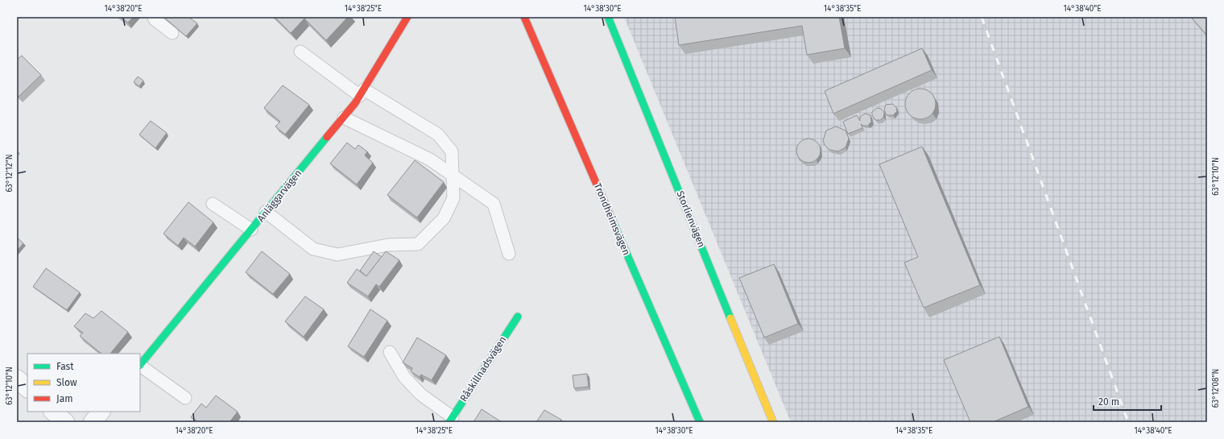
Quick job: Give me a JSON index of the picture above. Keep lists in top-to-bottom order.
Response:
{
  "streets": {
    "street": [
      "Anläggarvägen",
      "Trondheimsvägen",
      "Storlienvägen",
      "Råskillnadsvägen"
    ]
  },
  "legend": ["Fast", "Slow", "Jam"],
  "scale_bar": "20 m",
  "coordinates": [
    "14°38'20\"E",
    "14°38'25\"E",
    "14°38'30\"E",
    "14°38'35\"E",
    "14°38'40\"E",
    "63°12'12\"N",
    "63°12'10\"N",
    "63°12'08\"N"
  ]
}
